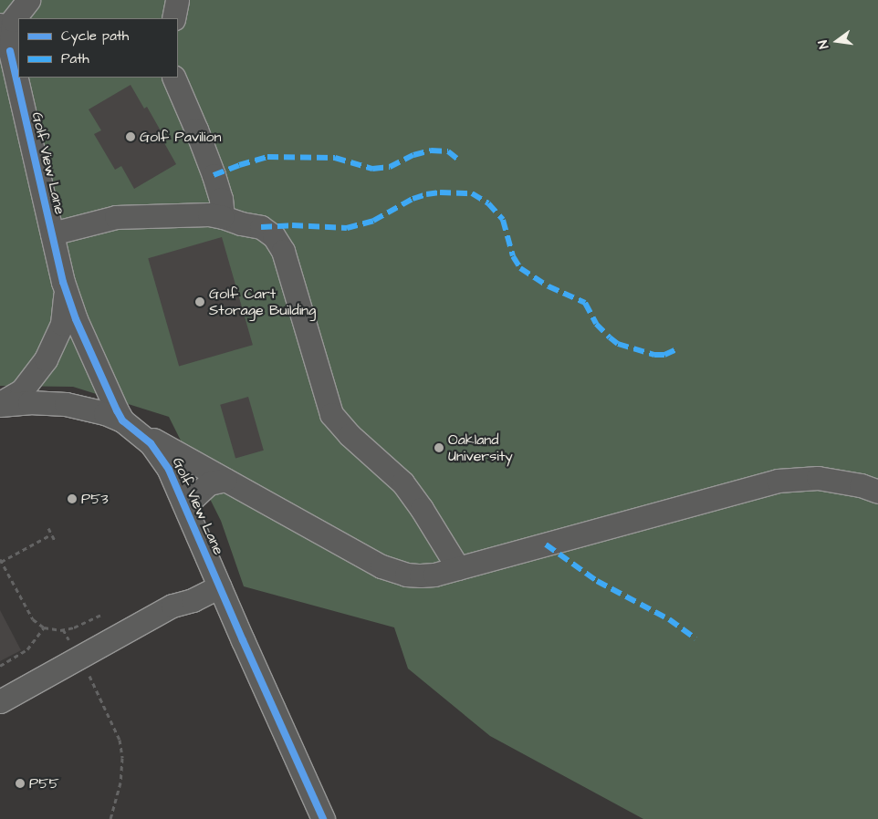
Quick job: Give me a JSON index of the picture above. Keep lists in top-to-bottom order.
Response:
{
  "streets": {
    "street": ["Golf View Lane"]
  },
  "places": [
    "Golf Pavilion",
    "Golf Cart Storage Building",
    "Oakland University",
    "P53",
    "P55"
  ],
  "legend": ["Cycle path", "Path"],
  "north": "left"
}
